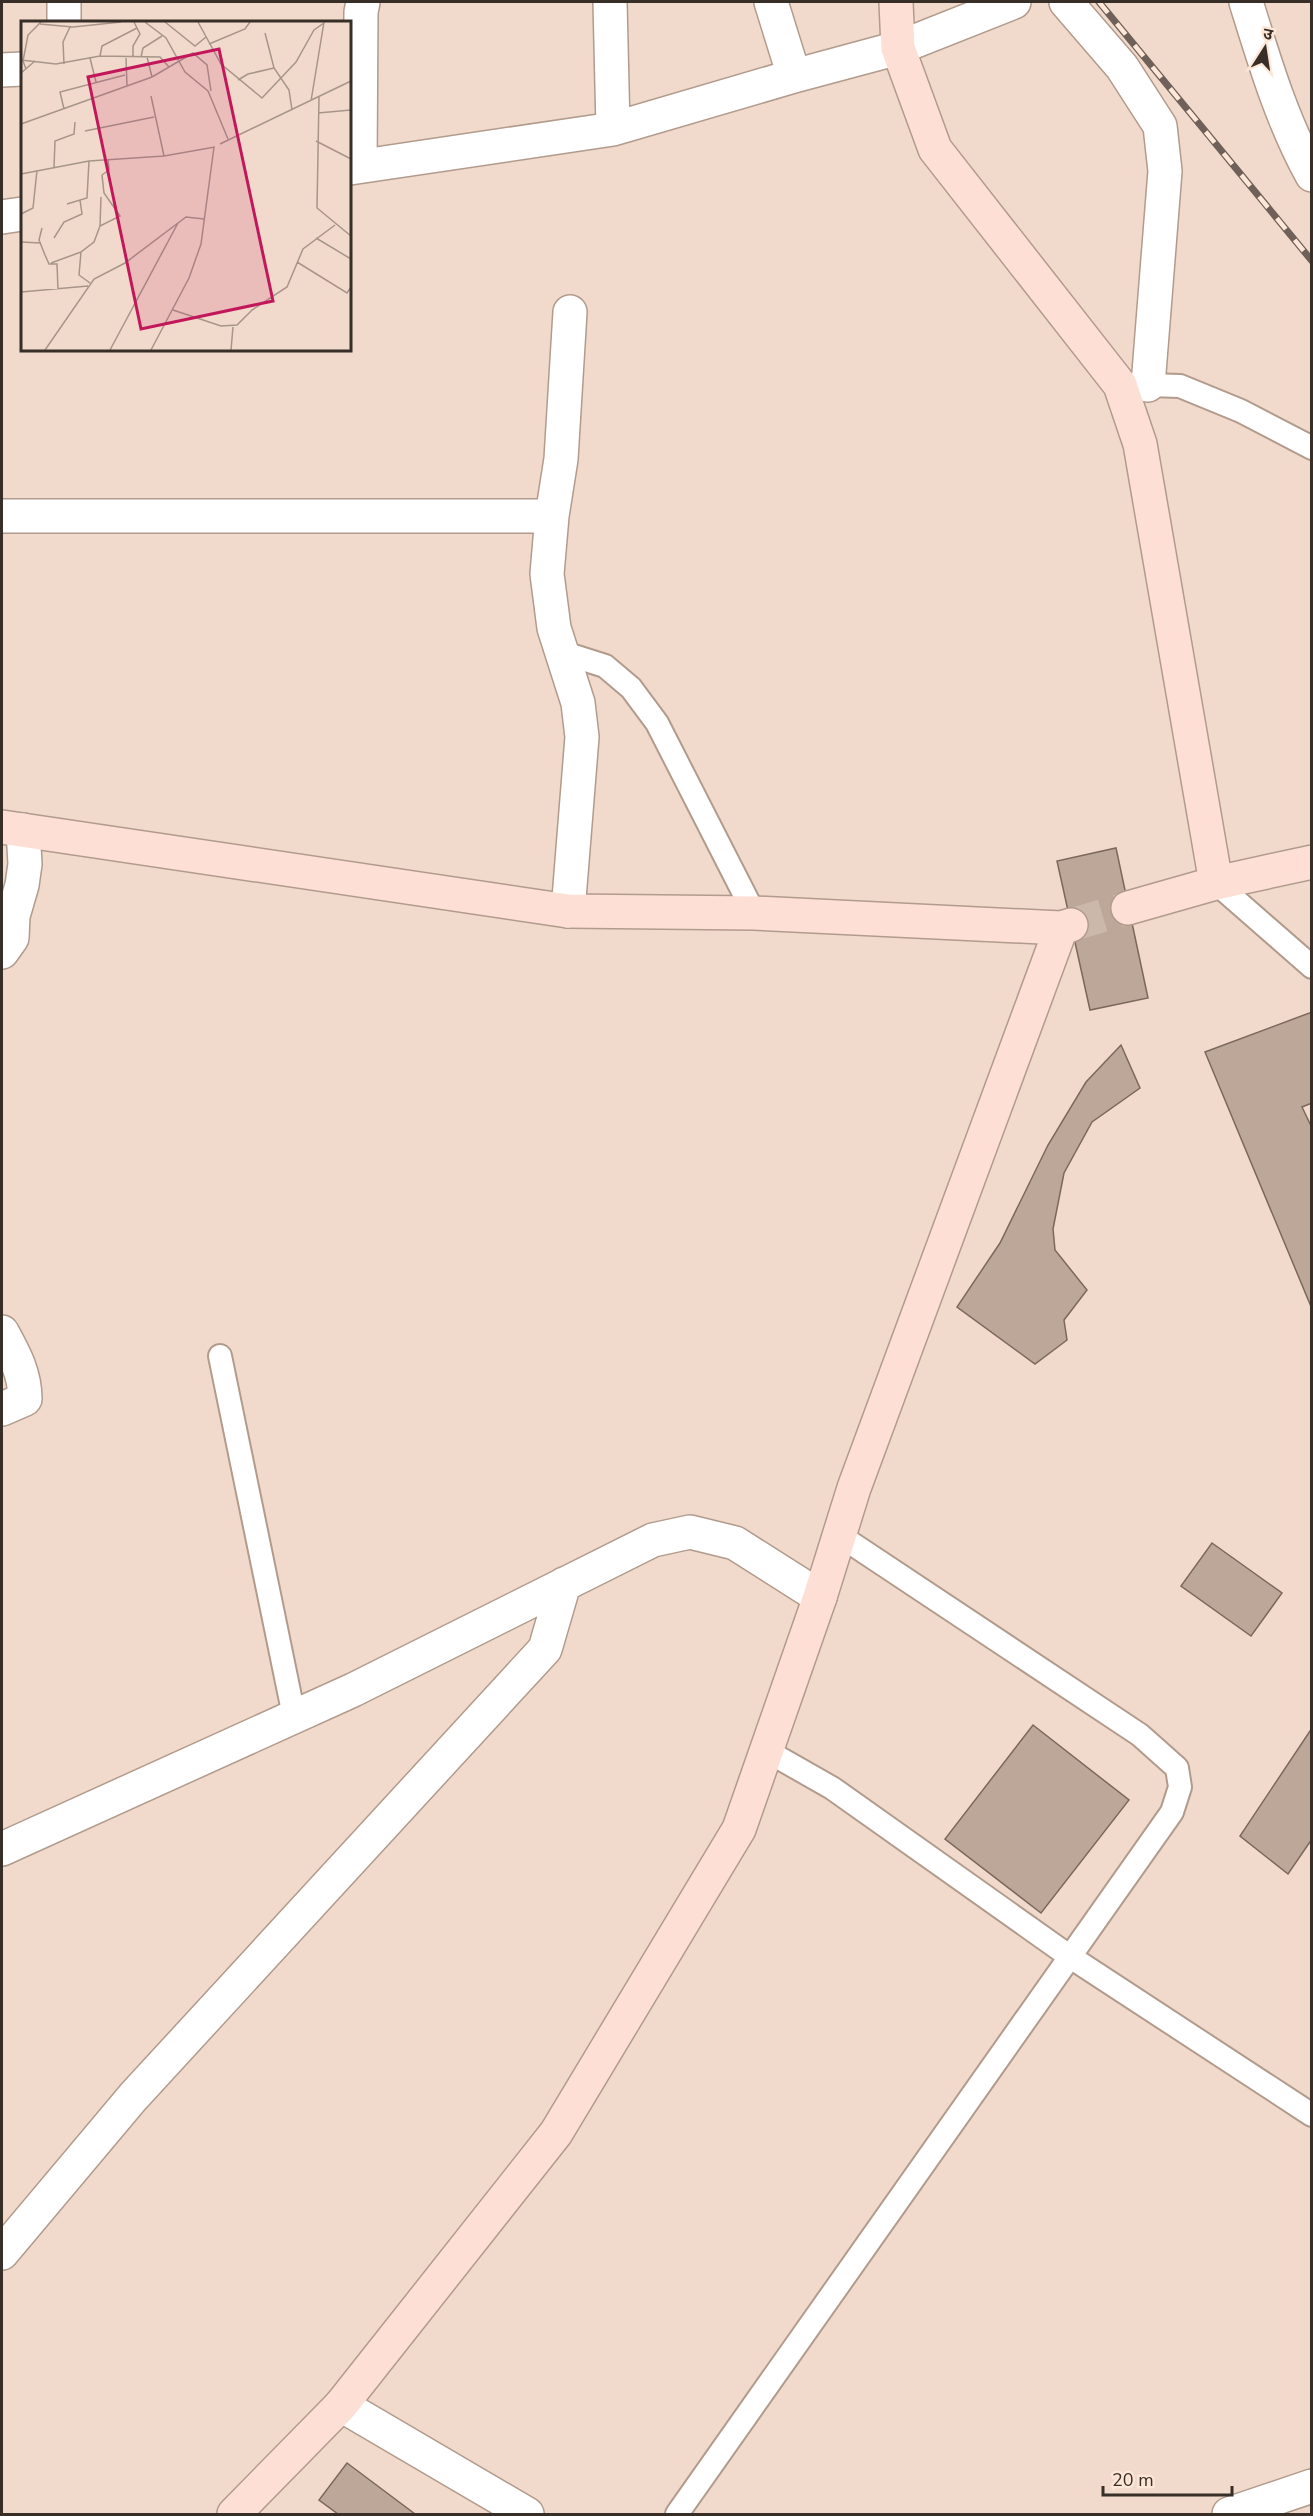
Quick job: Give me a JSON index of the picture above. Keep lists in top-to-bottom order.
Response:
{
  "scale_bar": "20 m",
  "north": "top"
}
